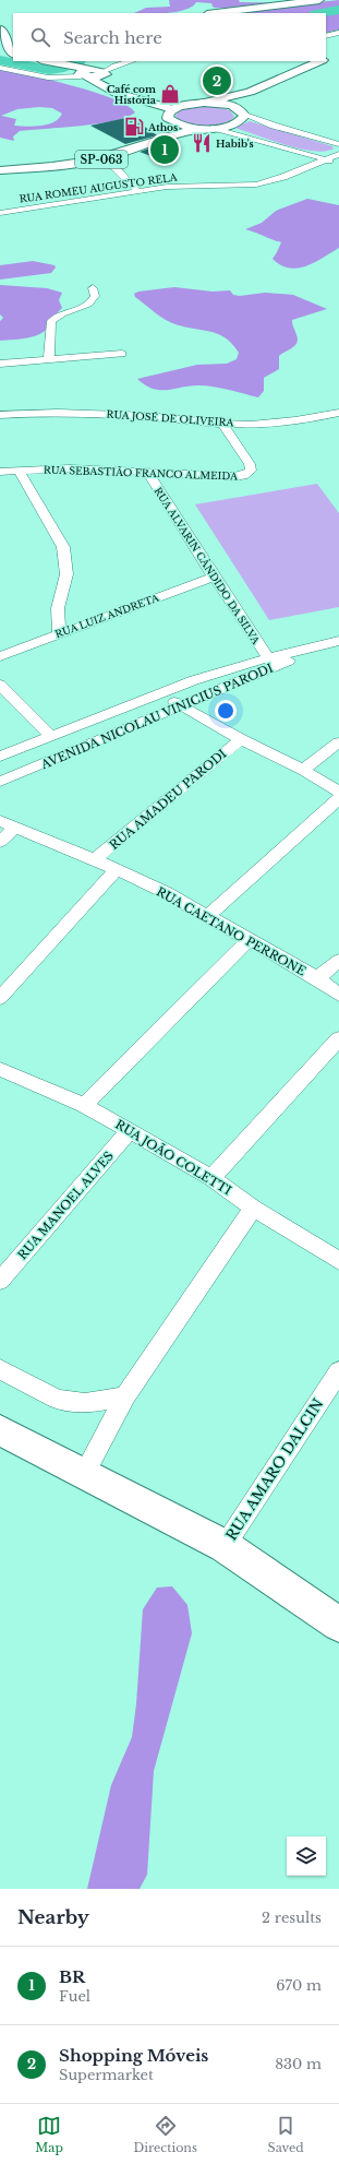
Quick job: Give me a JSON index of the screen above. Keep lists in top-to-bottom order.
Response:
{
  "streets": {
    "main road": ["SP-063"],
    "street": [
      "RUA ROMEU AUGUSTO RELA",
      "RUA JOSÉ DE OLIVEIRA",
      "RUA SEBASTIÃO FRANCO ALMEIDA",
      "RUA ALVARIN CÂNDIDO DA SILVA",
      "RUA LUIZ ANDRETA",
      "AVENIDA NICOLAU VINICIUS PARODI",
      "RUA AMADEU PARODI",
      "RUA CAETANO PERRONE",
      "RUA JOÃO COLETTI",
      "RUA MANOEL ALVES",
      "RUA AMARO DALCIN"
    ]
  },
  "crossings": [
    ["RUA JOSÉ DE OLIVEIRA", "RUA SEBASTIÃO FRANCO ALMEIDA"],
    ["RUA SEBASTIÃO FRANCO ALMEIDA", "RUA ALVARIN CÂNDIDO DA SILVA"],
    ["RUA ALVARIN CÂNDIDO DA SILVA", "RUA LUIZ ANDRETA"],
    ["RUA ALVARIN CÂNDIDO DA SILVA", "AVENIDA NICOLAU VINICIUS PARODI"],
    ["RUA AMADEU PARODI", "RUA CAETANO PERRONE"],
    ["RUA JOÃO COLETTI", "RUA MANOEL ALVES"]
  ],
  "places": {
    "shop": ["Café com História"],
    "fuel station": ["Athos"],
    "restaurant": ["Habib's"]
  },
  "page": {
    "search": "Search here",
    "pins": ["2", "1"],
    "heading": ["Nearby", "2 results"],
    "list": [
      {
        "mark": "1",
        "name": "BR",
        "note": "Fuel",
        "value": "670 m"
      },
      {
        "mark": "2",
        "name": "Shopping Móveis",
        "note": "Supermarket",
        "value": "830 m"
      }
    ],
    "nav": ["Map", "Directions", "Saved"]
  }
}
